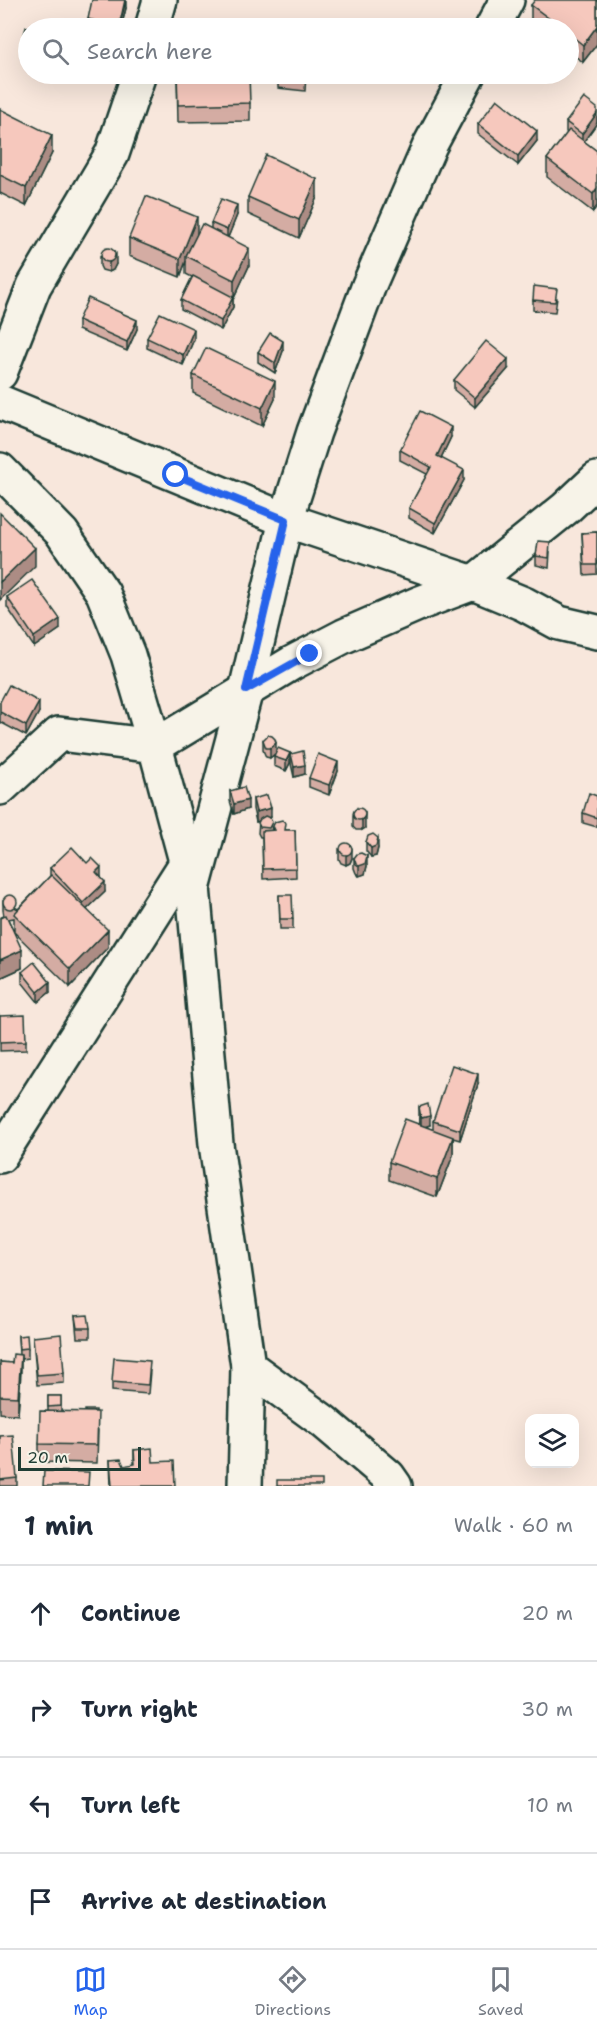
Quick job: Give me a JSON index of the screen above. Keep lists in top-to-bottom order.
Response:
{
  "scale_bar": "20 m",
  "page": {
    "search": "Search here",
    "scale": "20 m",
    "heading": ["1 min", "Walk · 60 m"],
    "list": [
      ["Continue", "20 m"],
      ["Turn right", "30 m"],
      ["Turn left", "10 m"],
      "Arrive at destination"
    ],
    "nav": ["Map", "Directions", "Saved"]
  }
}
